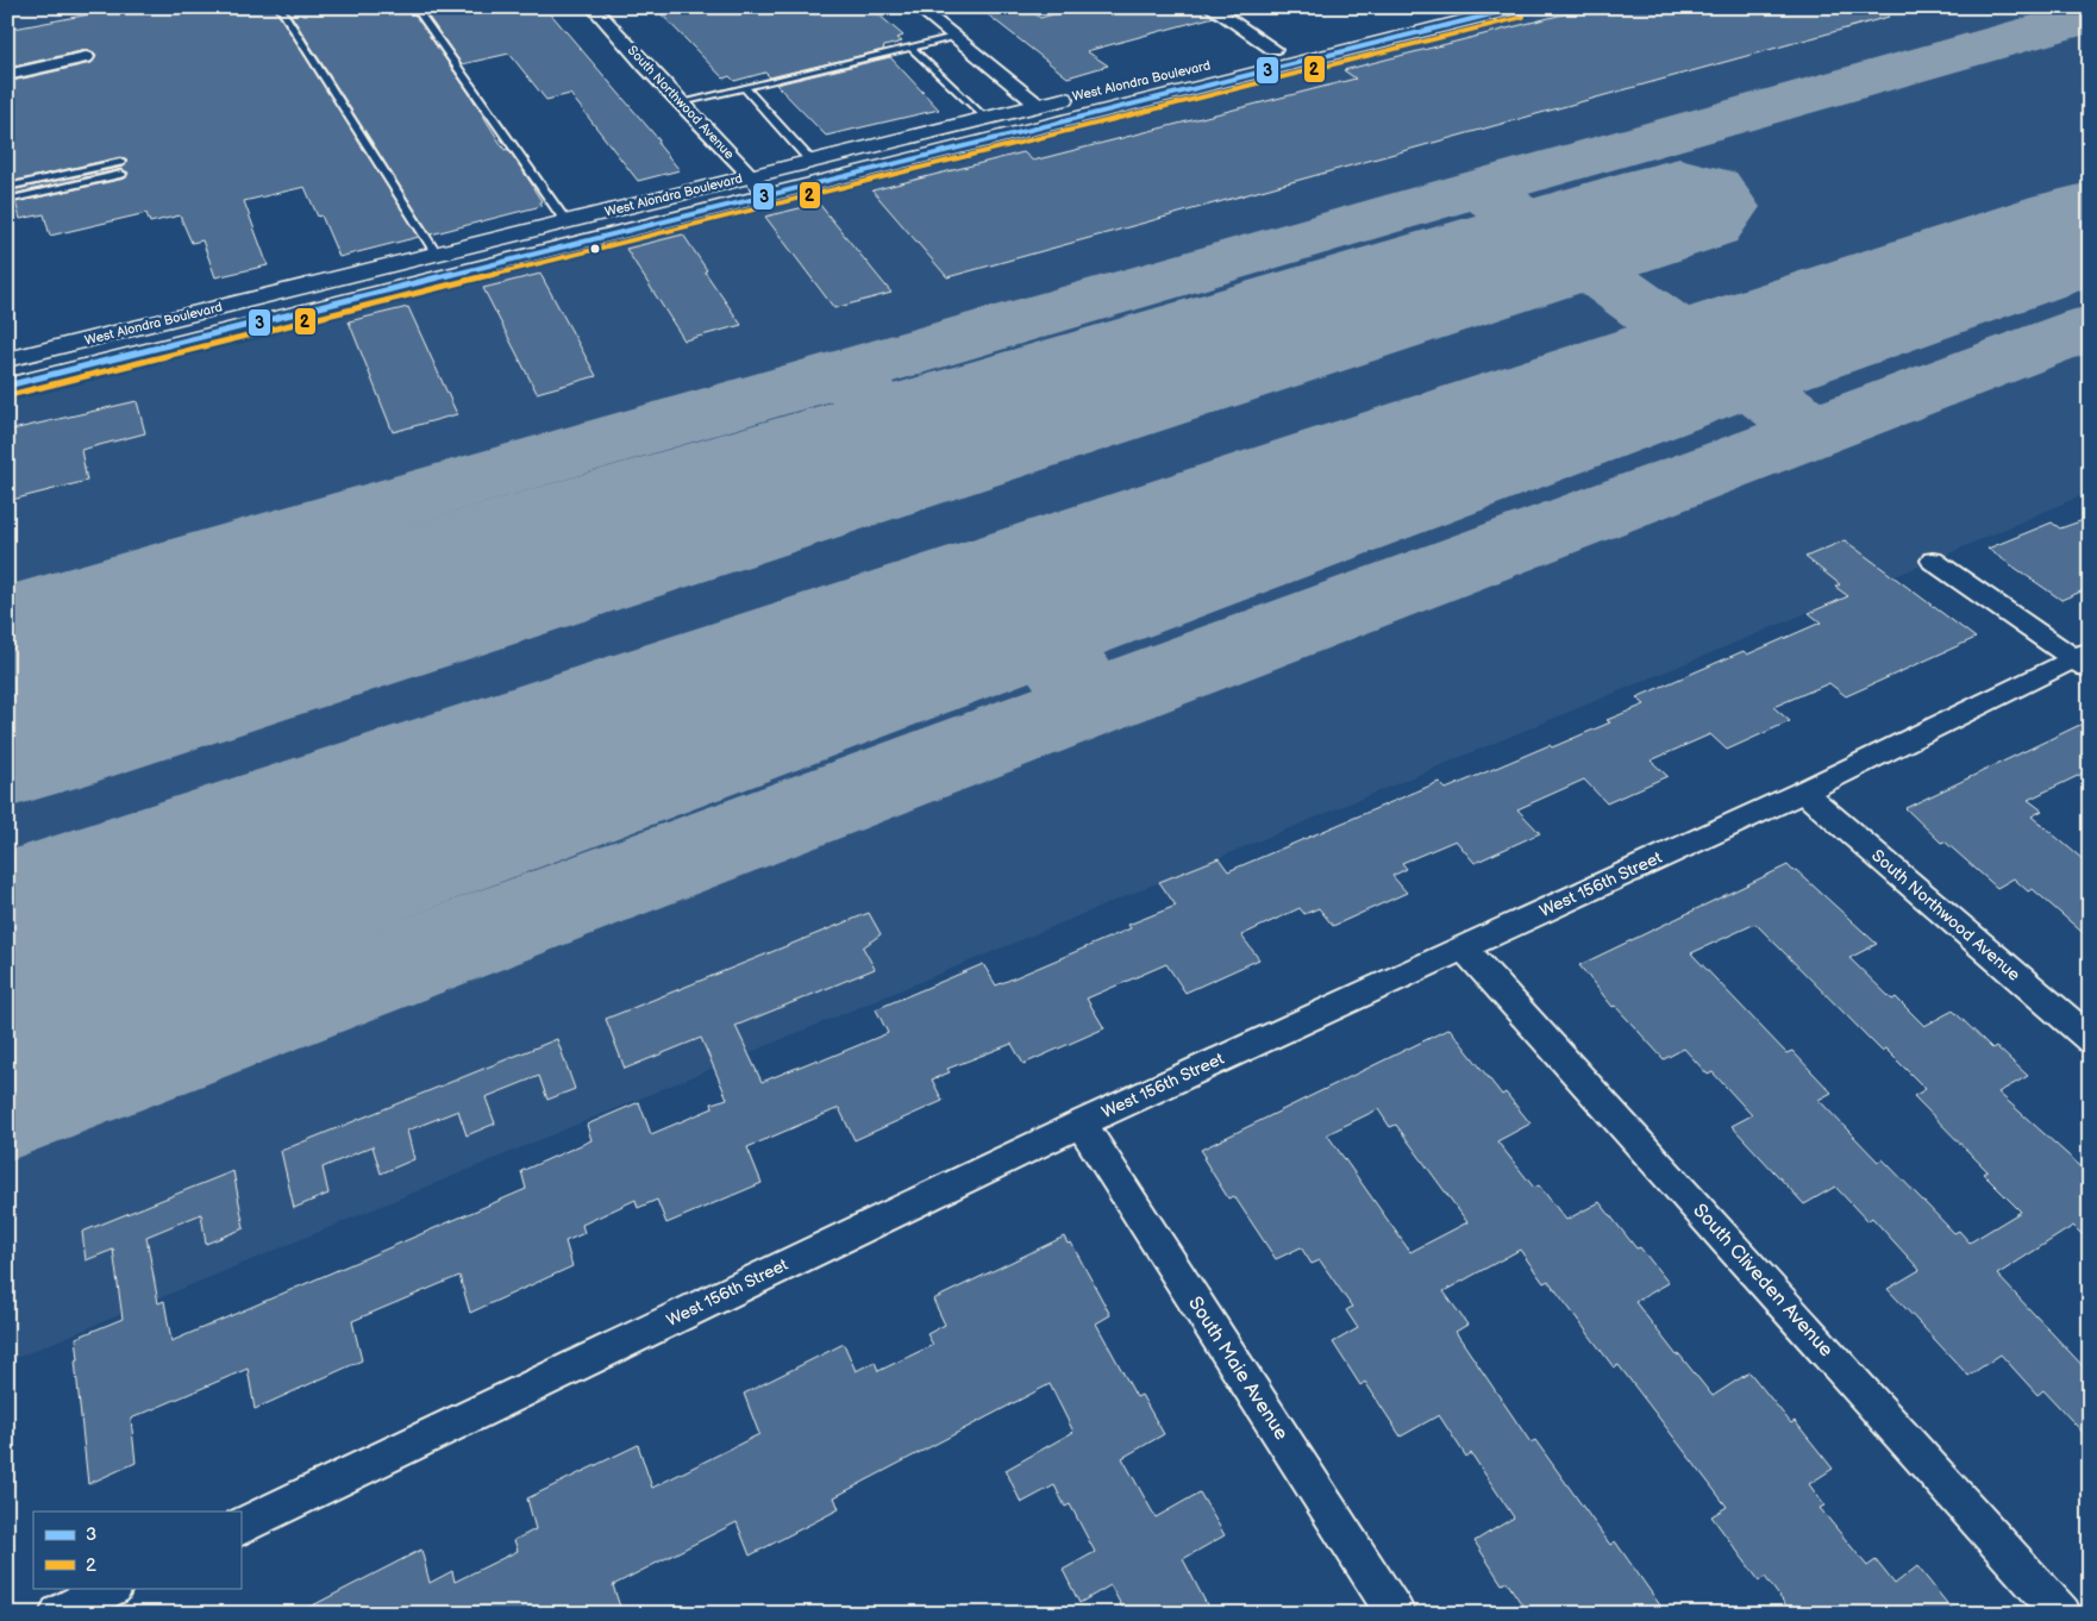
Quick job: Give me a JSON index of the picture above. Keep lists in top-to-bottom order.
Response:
{
  "streets": {
    "main road": ["West Alondra Boulevard"],
    "street": [
      "South Northwood Avenue",
      "West 156th Street",
      "South Cliveden Avenue",
      "South Maie Avenue"
    ]
  },
  "crossings": [
    ["West Alondra Boulevard", "South Northwood Avenue"],
    ["South Northwood Avenue", "West 156th Street"],
    ["West 156th Street", "South Cliveden Avenue"],
    ["West 156th Street", "South Maie Avenue"]
  ],
  "lines": ["transit line 3", "transit line 2"],
  "legend": ["3", "2"]
}
